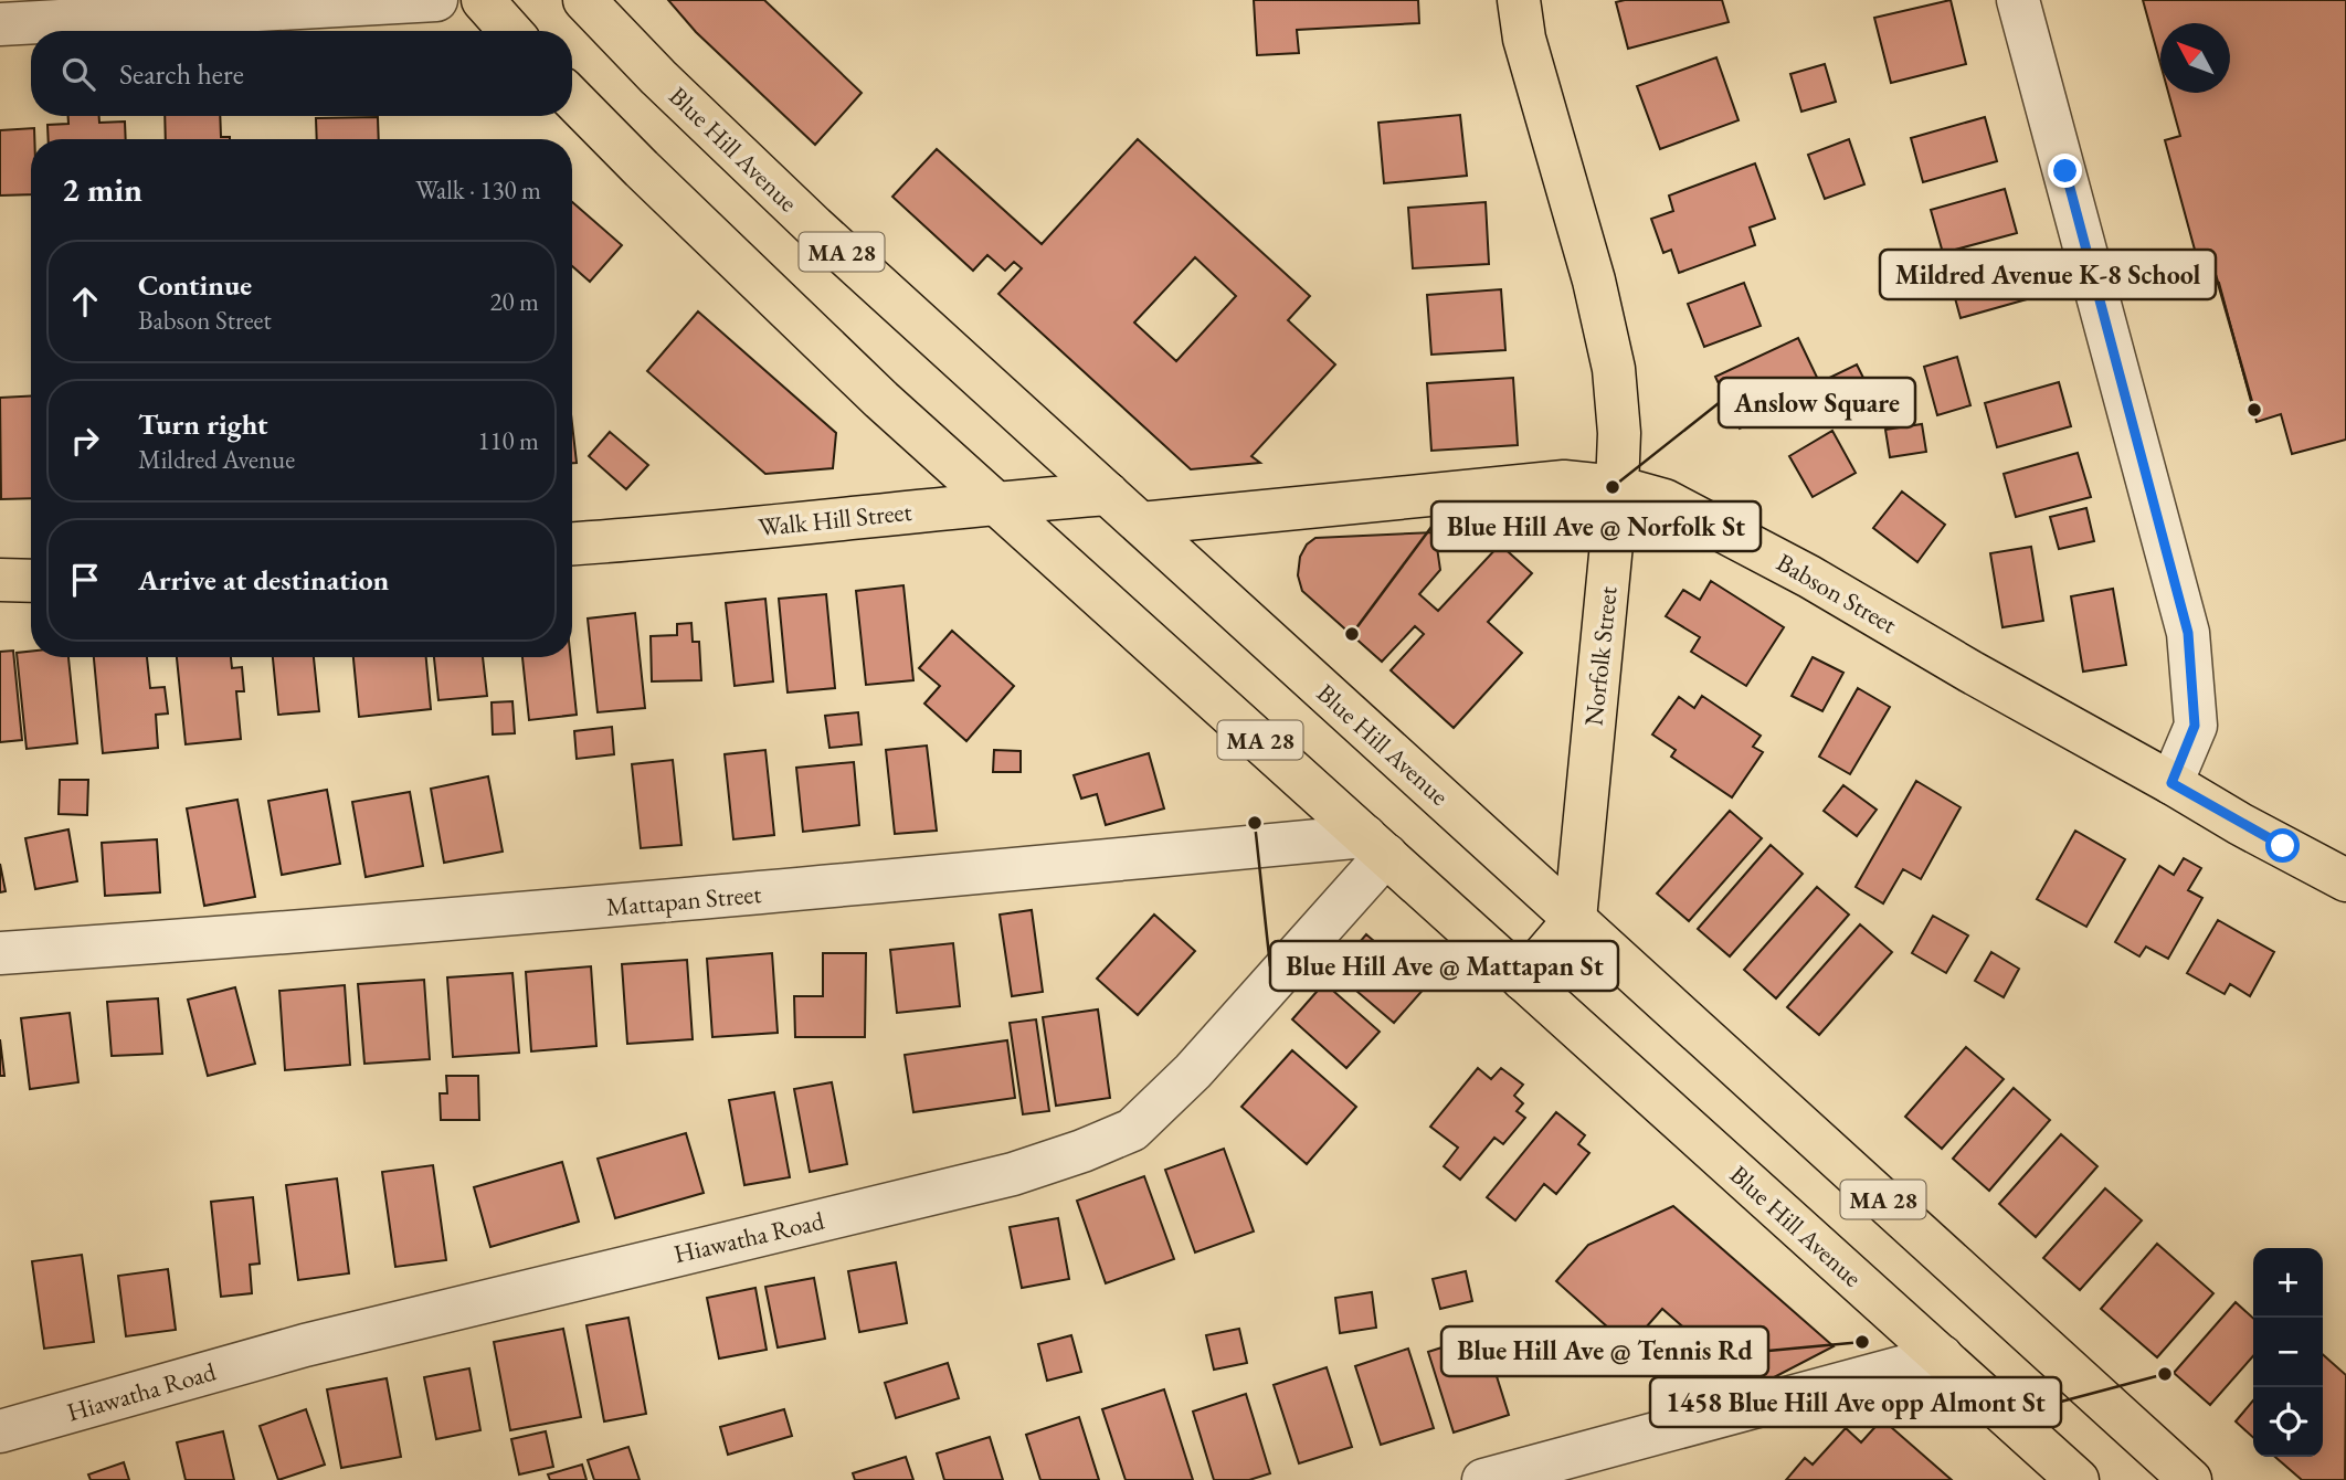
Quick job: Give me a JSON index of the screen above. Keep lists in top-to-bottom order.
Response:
{
  "streets": {
    "main road": [
      "Blue Hill Avenue",
      "MA 28",
      "Walk Hill Street",
      "Babson Street",
      "Norfolk Street"
    ],
    "street": ["Mattapan Street", "Hiawatha Road"]
  },
  "crossings": [
    ["Blue Hill Avenue", "Walk Hill Street"],
    ["Blue Hill Avenue", "Babson Street"],
    ["Blue Hill Avenue", "Norfolk Street"],
    ["Blue Hill Avenue", "Mattapan Street"],
    ["Blue Hill Avenue", "Hiawatha Road"],
    ["Babson Street", "Norfolk Street"],
    ["Mattapan Street", "Hiawatha Road"]
  ],
  "places": [
    "Mildred Avenue K-8 School",
    "Anslow Square",
    "Blue Hill Ave @ Norfolk St",
    "Blue Hill Ave @ Mattapan St",
    "Blue Hill Ave @ Tennis Rd",
    "1458 Blue Hill Ave opp Almont St"
  ],
  "north": "top left",
  "page": {
    "search": "Search here",
    "heading": ["2 min", "Walk · 130 m"],
    "list": [
      ["Continue", "Babson Street", "20 m"],
      ["Turn right", "Mildred Avenue", "110 m"],
      "Arrive at destination"
    ],
    "map_buttons": ["+", "−"]
  }
}
